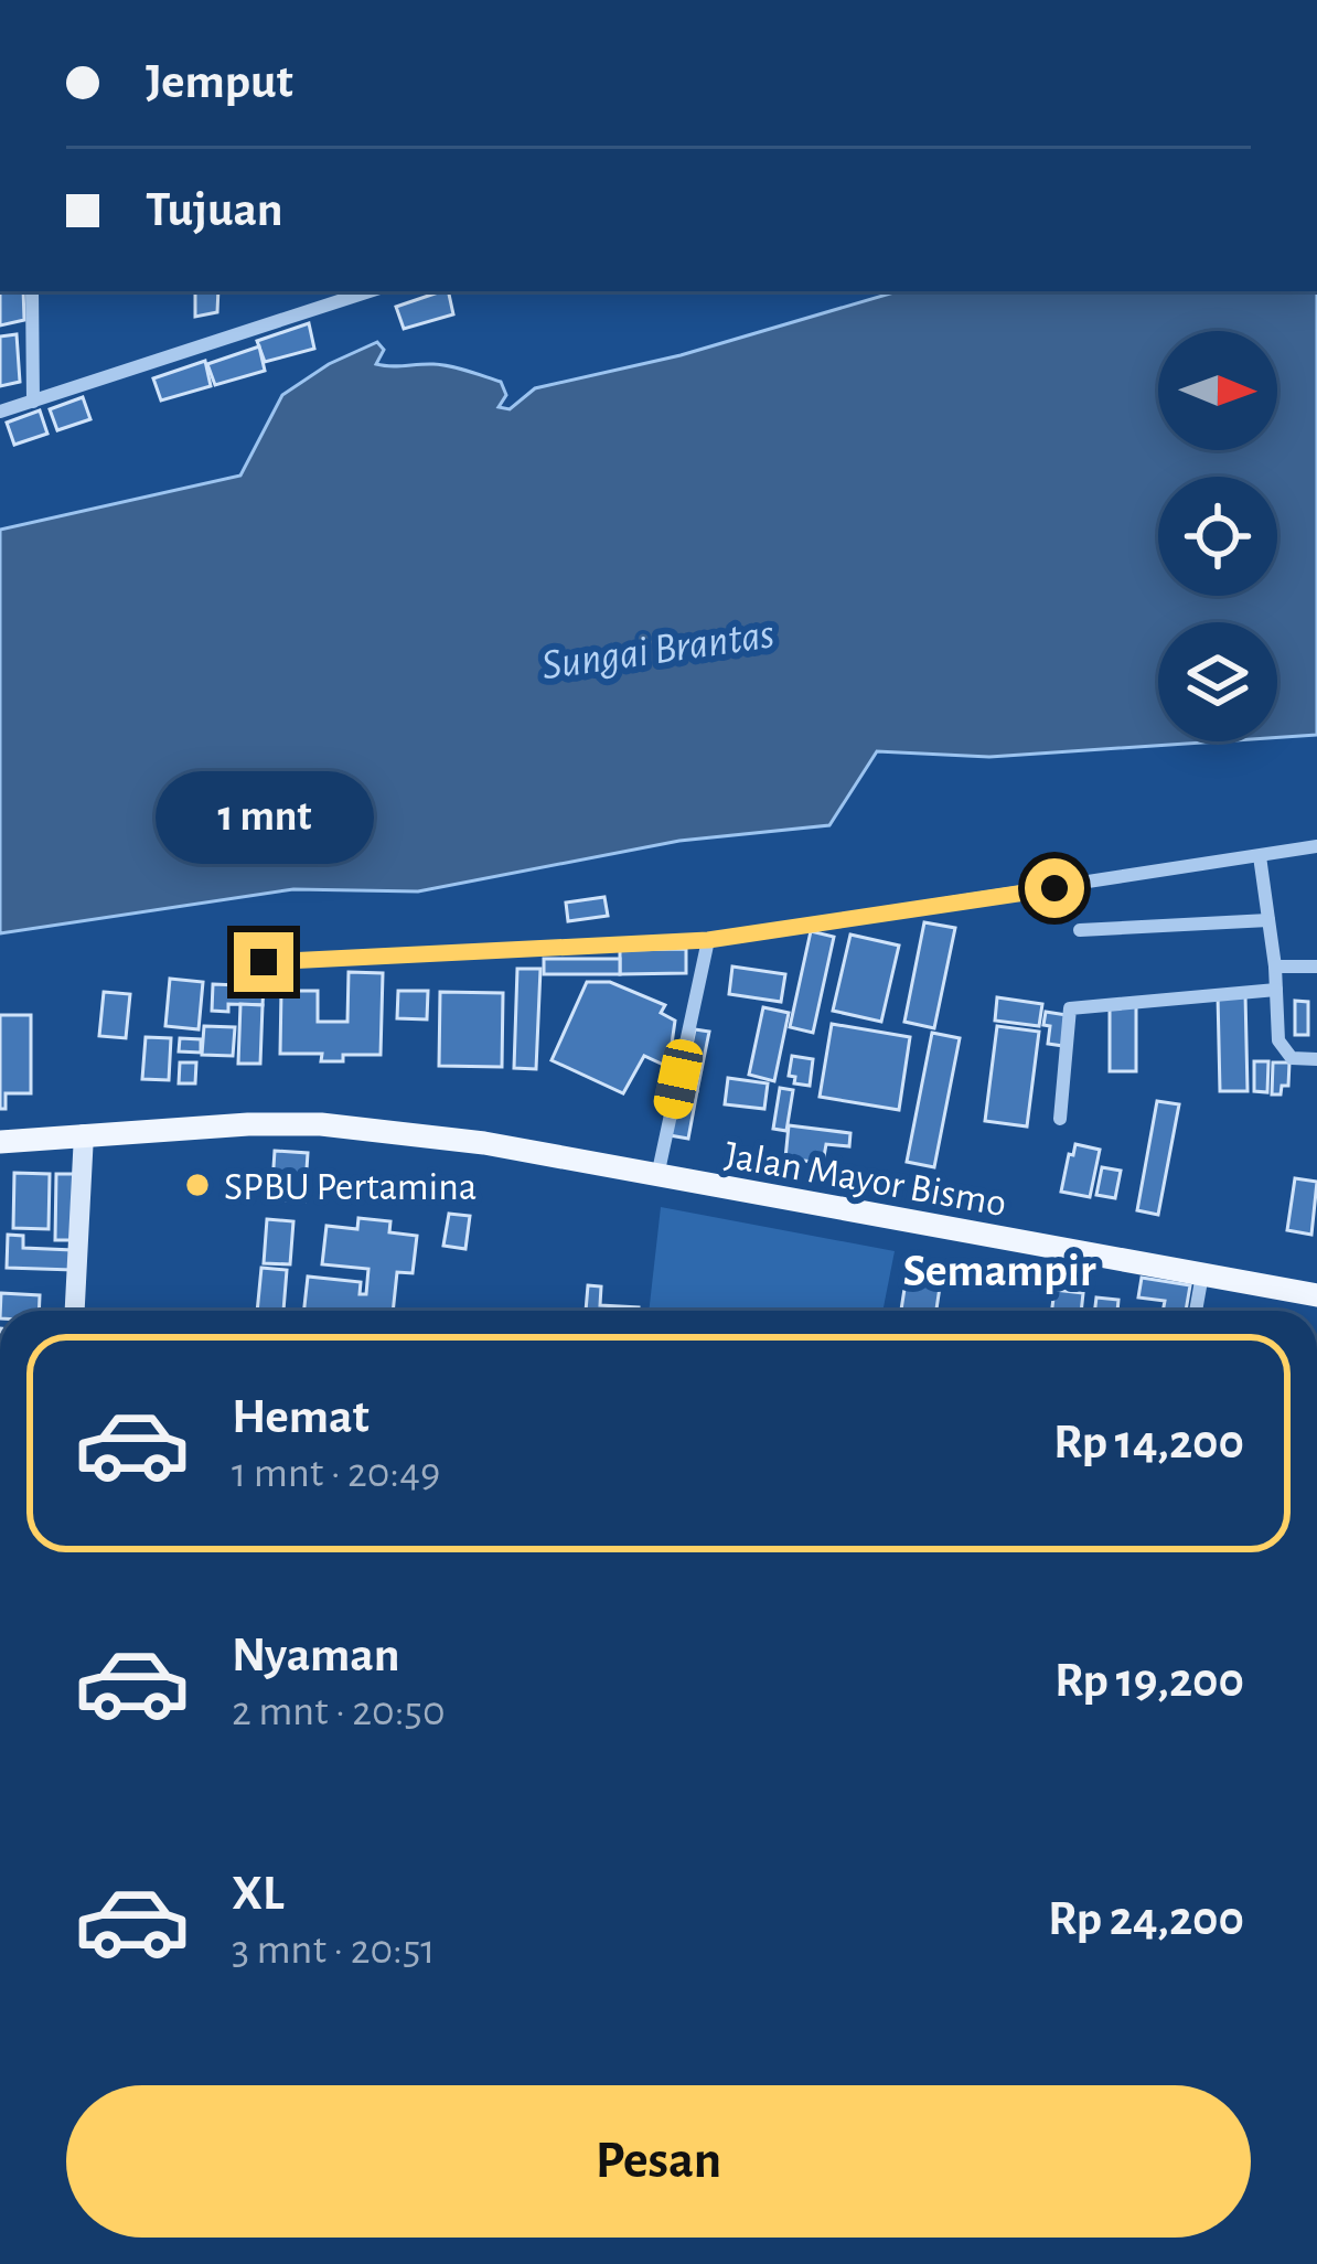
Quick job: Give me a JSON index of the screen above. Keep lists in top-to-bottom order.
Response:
{
  "streets": {
    "main road": ["Jalan Mayor Bismo"]
  },
  "districts": ["Semampir"],
  "water": ["Sungai Brantas"],
  "places": ["SPBU Pertamina"],
  "north": "right",
  "page": {
    "banner": ["Jemput", "Tujuan"],
    "bubble": "1 mnt",
    "list": [
      {
        "name": "Hemat",
        "note": "1 mnt · 20:49",
        "value": "Rp 14,200"
      },
      {
        "name": "Nyaman",
        "note": "2 mnt · 20:50",
        "value": "Rp 19,200"
      },
      {
        "name": "XL",
        "note": "3 mnt · 20:51",
        "value": "Rp 24,200"
      }
    ],
    "buttons": "Pesan"
  }
}
